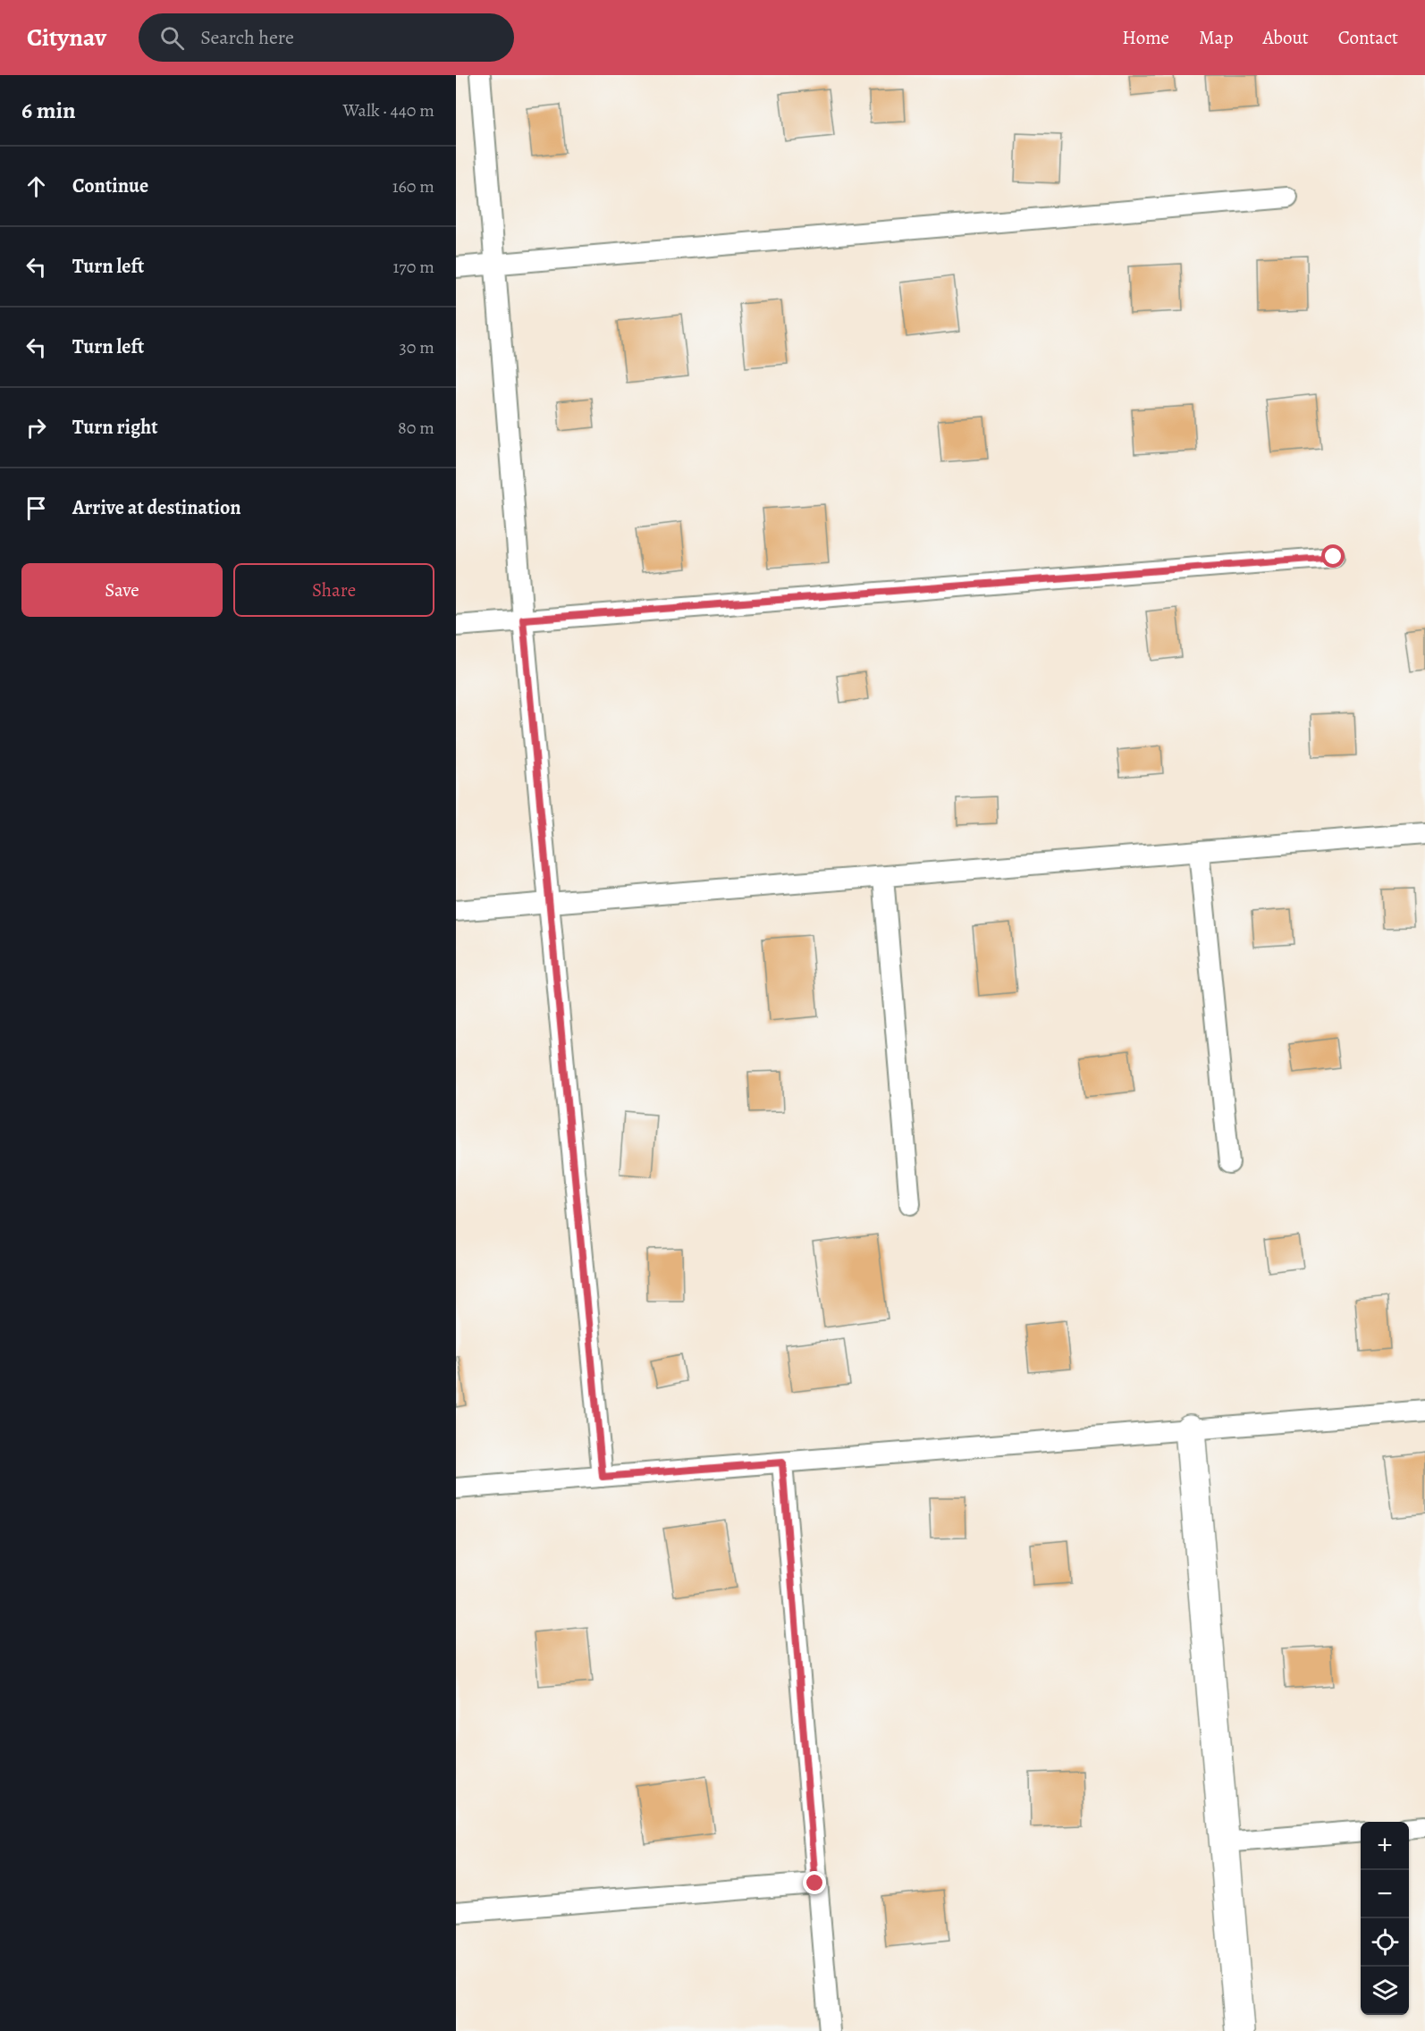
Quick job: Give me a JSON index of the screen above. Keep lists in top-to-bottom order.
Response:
{
  "page": {
    "header": "Citynav",
    "search": "Search here",
    "nav": [
      "Home",
      "Map",
      "About",
      "Contact"
    ],
    "heading": ["6 min", "Walk · 440 m"],
    "list": [
      ["Continue", "160 m"],
      ["Turn left", "170 m"],
      ["Turn left", "30 m"],
      ["Turn right", "80 m"],
      "Arrive at destination"
    ],
    "buttons": ["Save", "Share"],
    "map_buttons": ["+", "−"]
  }
}
